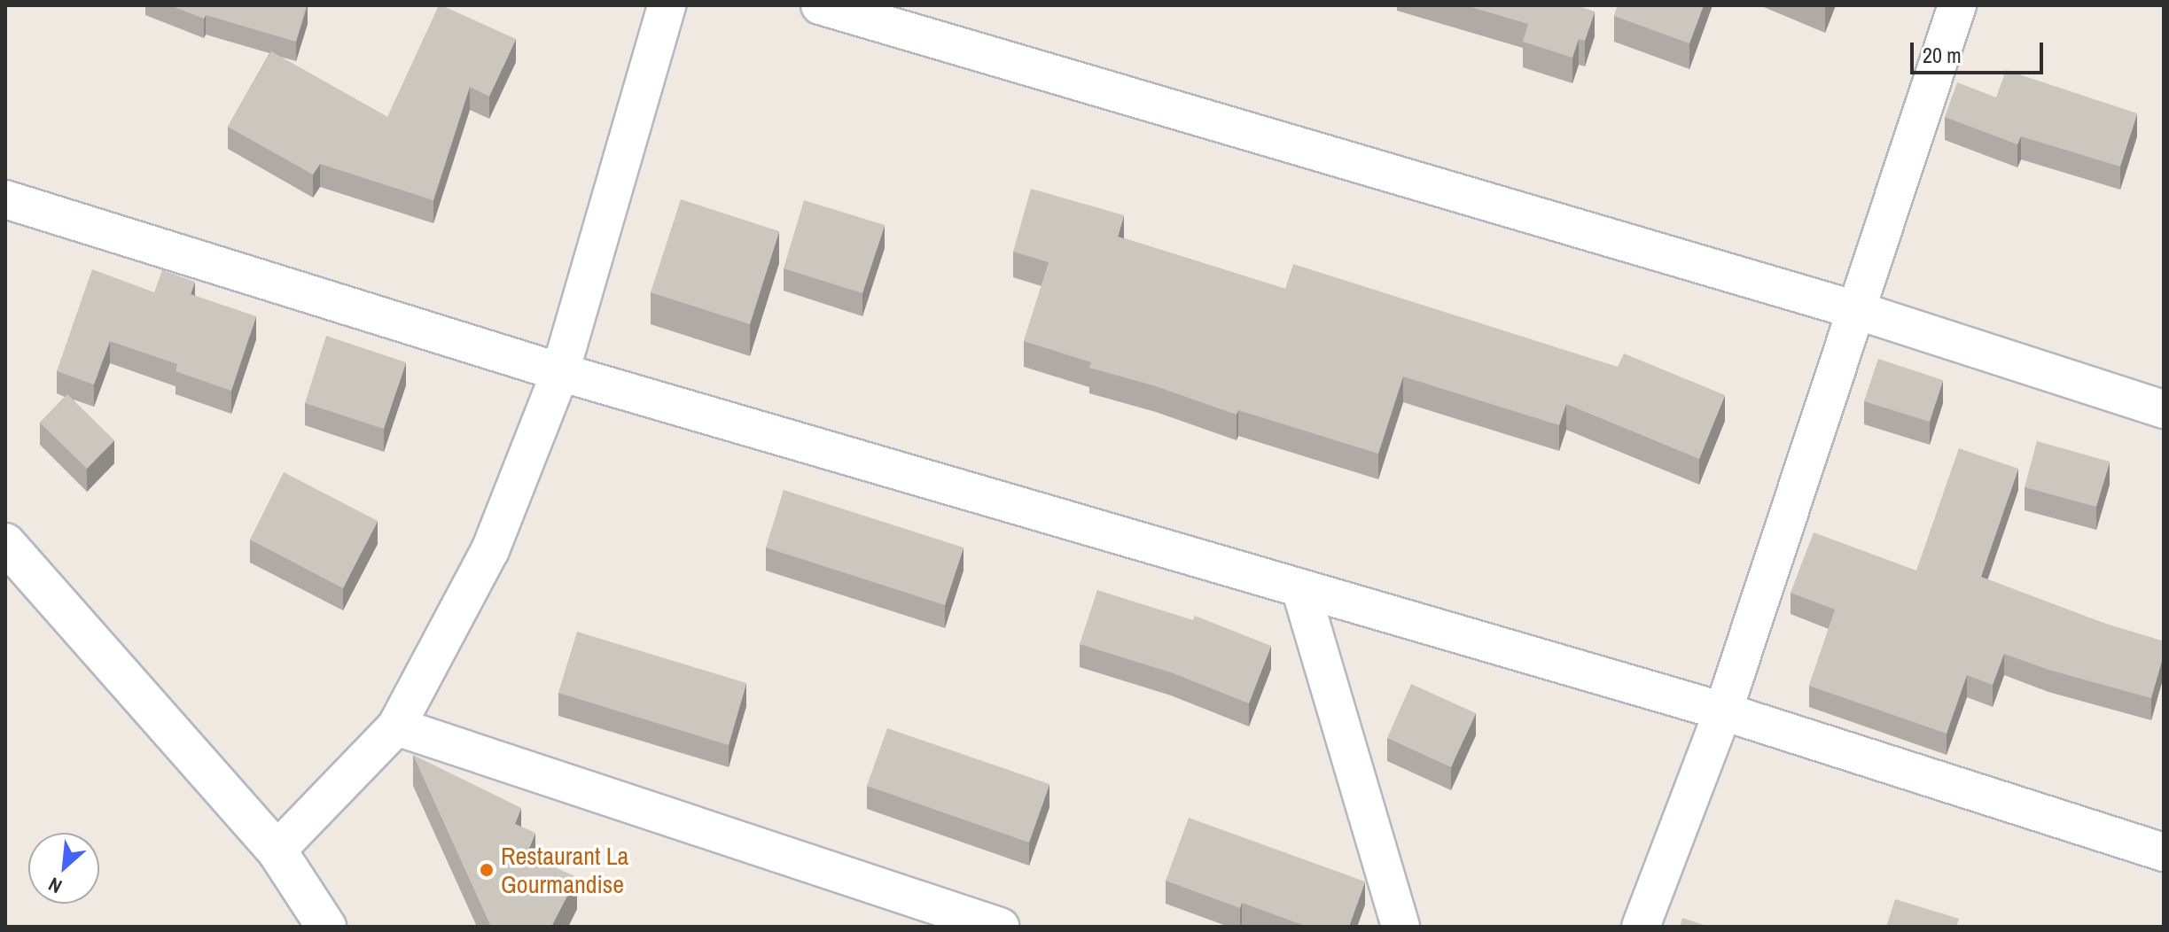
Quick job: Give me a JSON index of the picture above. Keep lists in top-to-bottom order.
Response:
{
  "places": ["Restaurant La Gourmandise"],
  "scale_bar": "20 m",
  "north": "bottom left"
}
